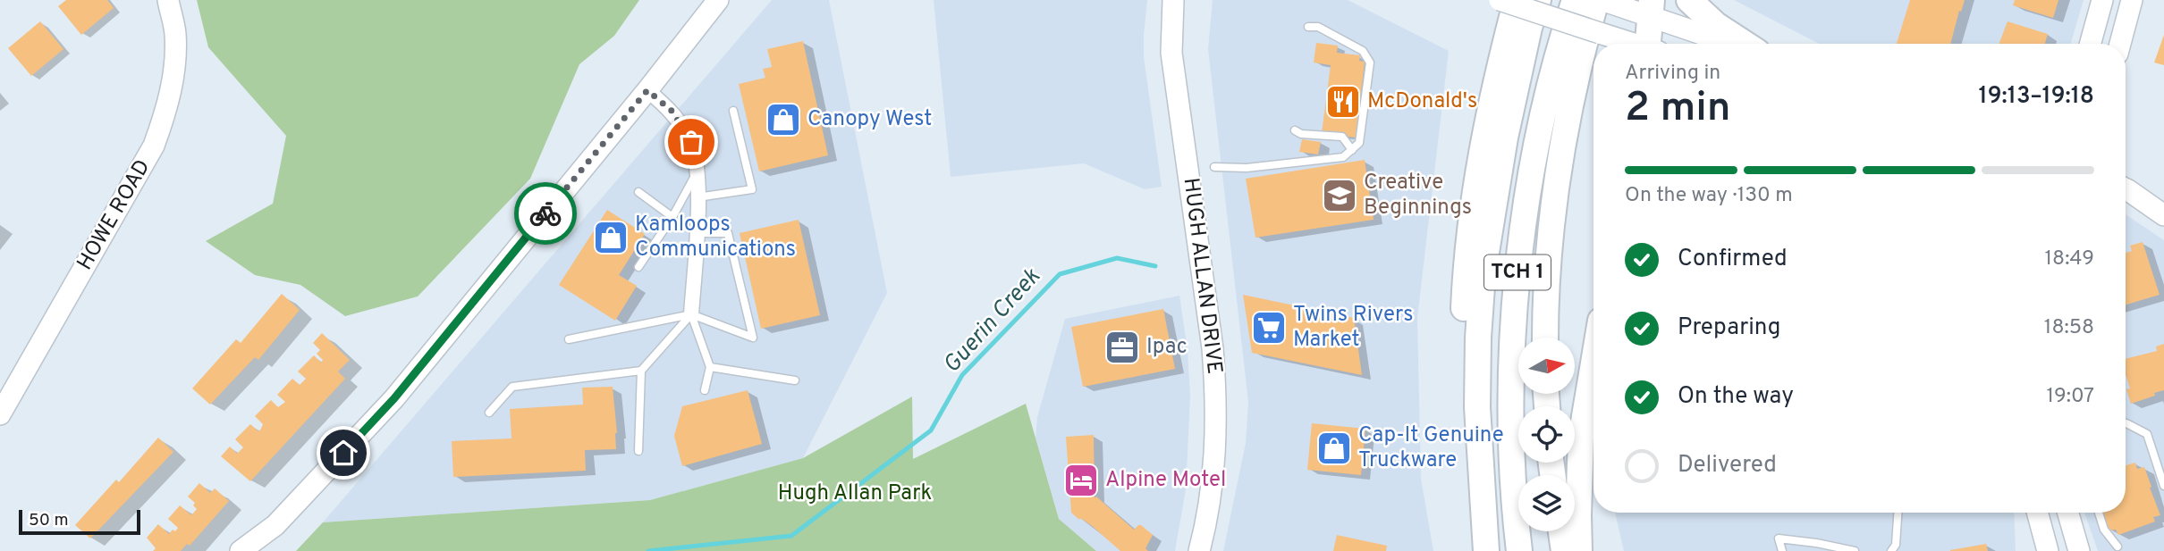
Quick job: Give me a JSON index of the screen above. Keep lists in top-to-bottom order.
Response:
{
  "streets": {
    "highway": ["TCH 1"],
    "main road": ["HOWE ROAD", "HUGH ALLAN DRIVE"]
  },
  "water": ["Guerin Creek"],
  "parks": ["Hugh Allan Park"],
  "places": {
    "restaurant": ["McDonald's"],
    "shop": ["Canopy West", "Kamloops Communications", "Cap-It Genuine Truckware"],
    "school or university": ["Creative Beginnings"],
    "supermarket": ["Twins Rivers Market"],
    "office": ["Ipac"],
    "hotel": ["Alpine Motel"]
  },
  "scale_bar": "50 m",
  "north": "right",
  "page": {
    "heading": ["2 min", "Arriving in", "19:13–19:18"],
    "bar": "On the way · 130 m",
    "list": [
      ["Confirmed", "18:49"],
      ["Preparing", "18:58"],
      ["On the way", "19:07"],
      "Delivered"
    ],
    "scale": "50 m"
  }
}
